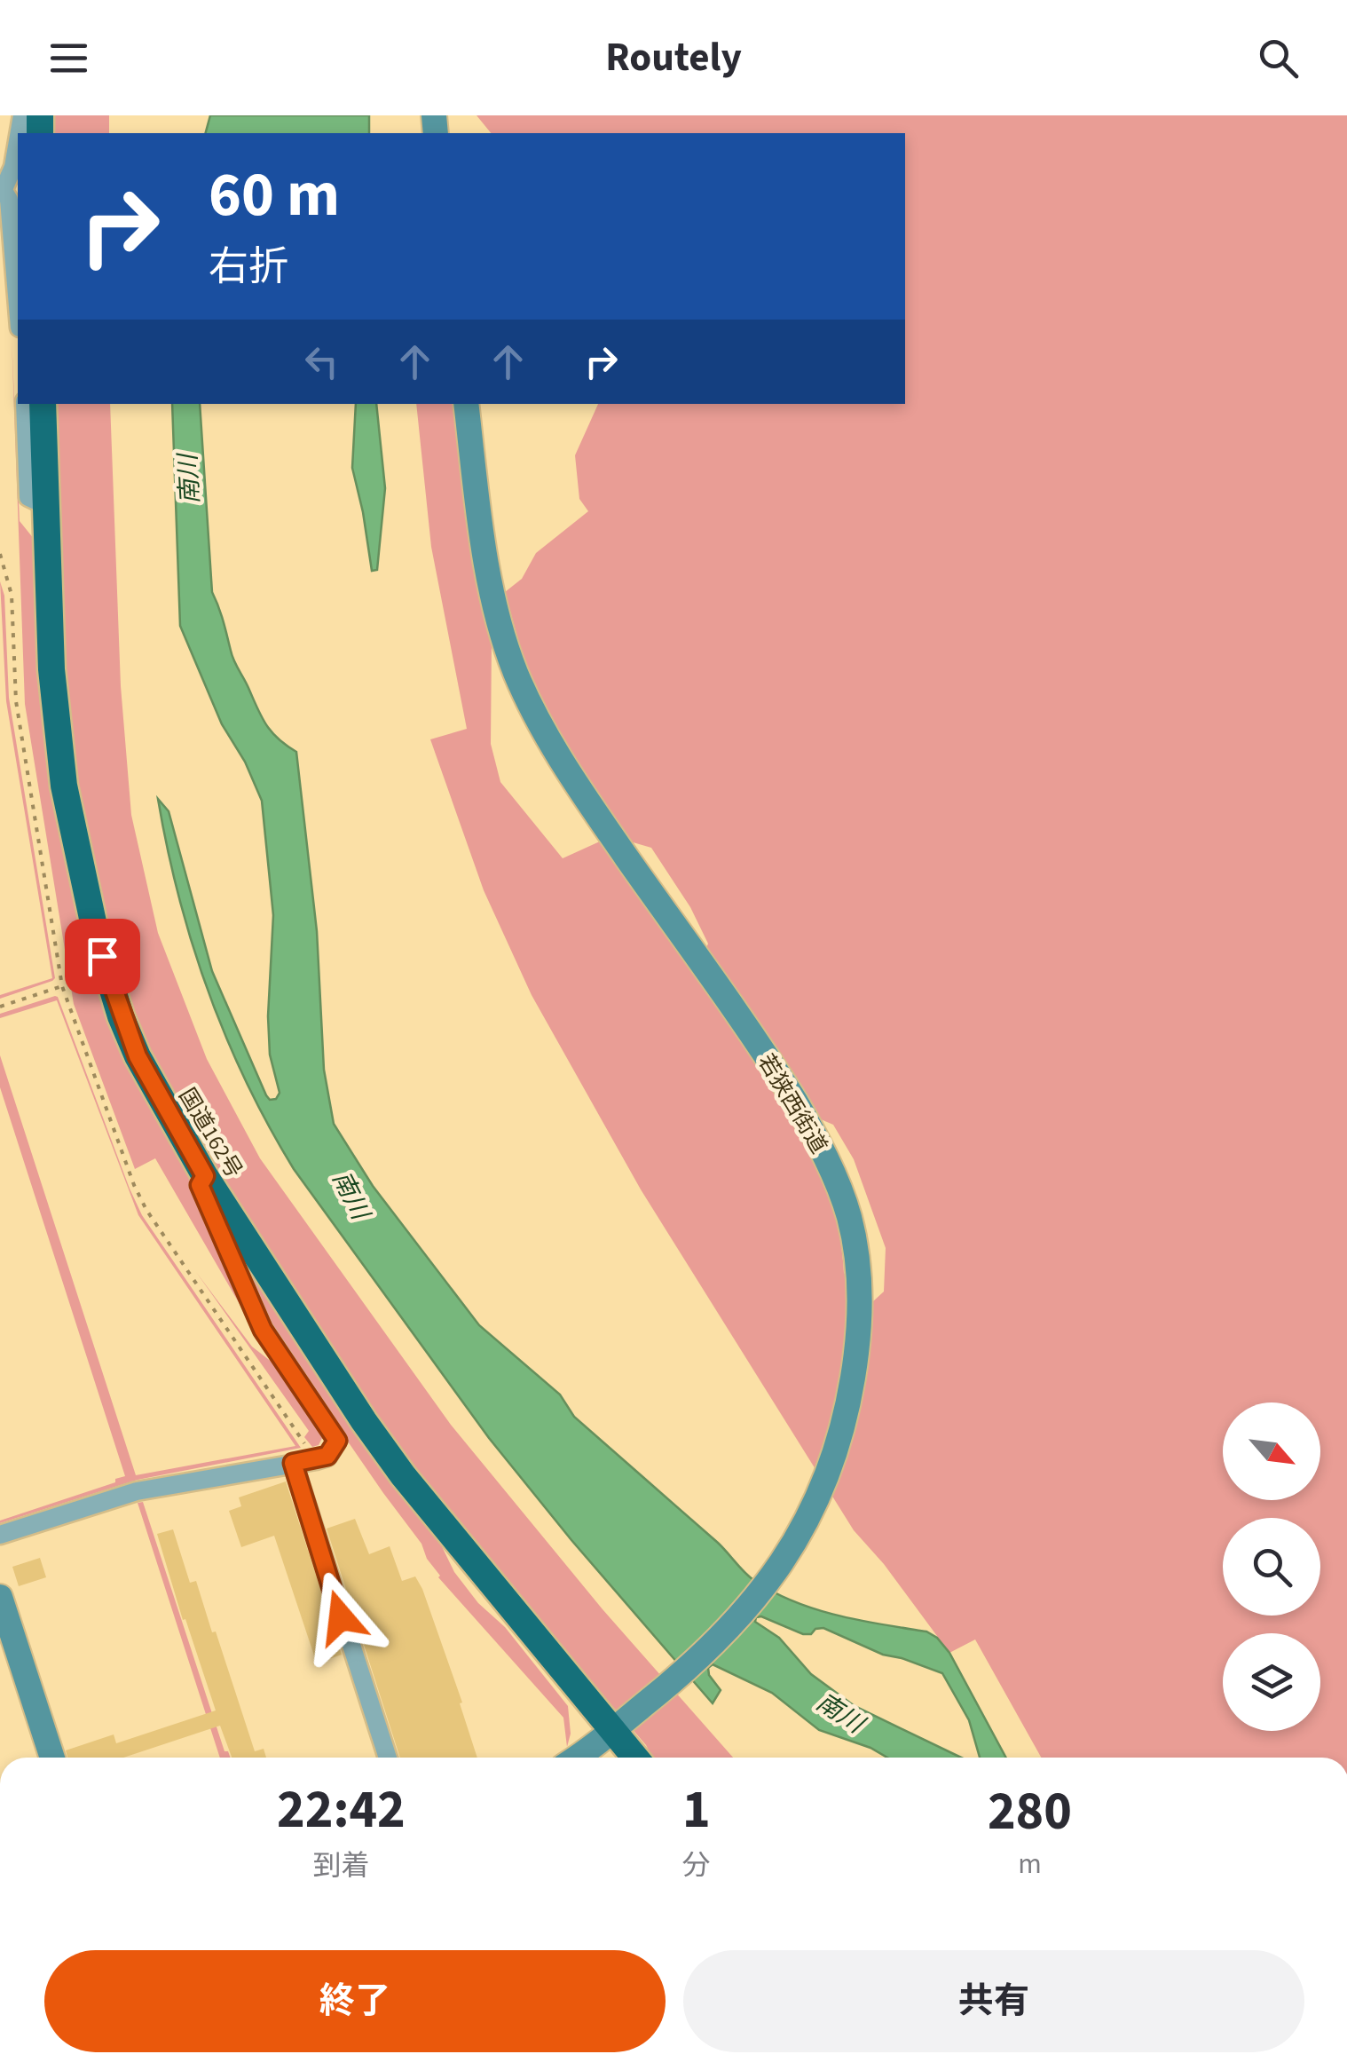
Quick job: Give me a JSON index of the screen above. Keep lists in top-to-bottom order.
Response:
{
  "streets": {
    "highway": ["国道162号"],
    "street": ["若狭西街道"]
  },
  "crossings": [
    ["若狭西街道", "国道162号"]
  ],
  "water": ["南川"],
  "north": "bottom right",
  "page": {
    "header": "Routely",
    "turn": ["60 m", "右折"],
    "eta": [
      "22:42",
      "到着",
      "1",
      "分",
      "280",
      "m"
    ],
    "buttons": ["終了", "共有"]
  }
}
